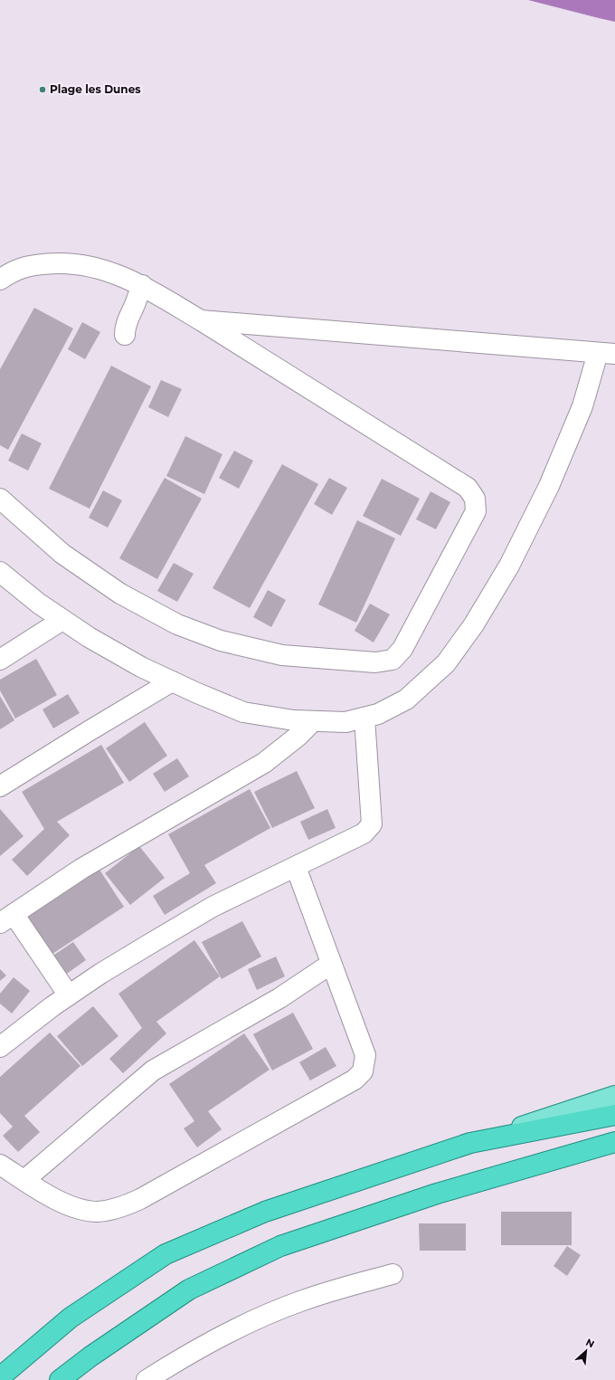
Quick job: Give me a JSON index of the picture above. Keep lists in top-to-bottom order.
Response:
{
  "places": ["Plage les Dunes"],
  "north": "top right"
}
